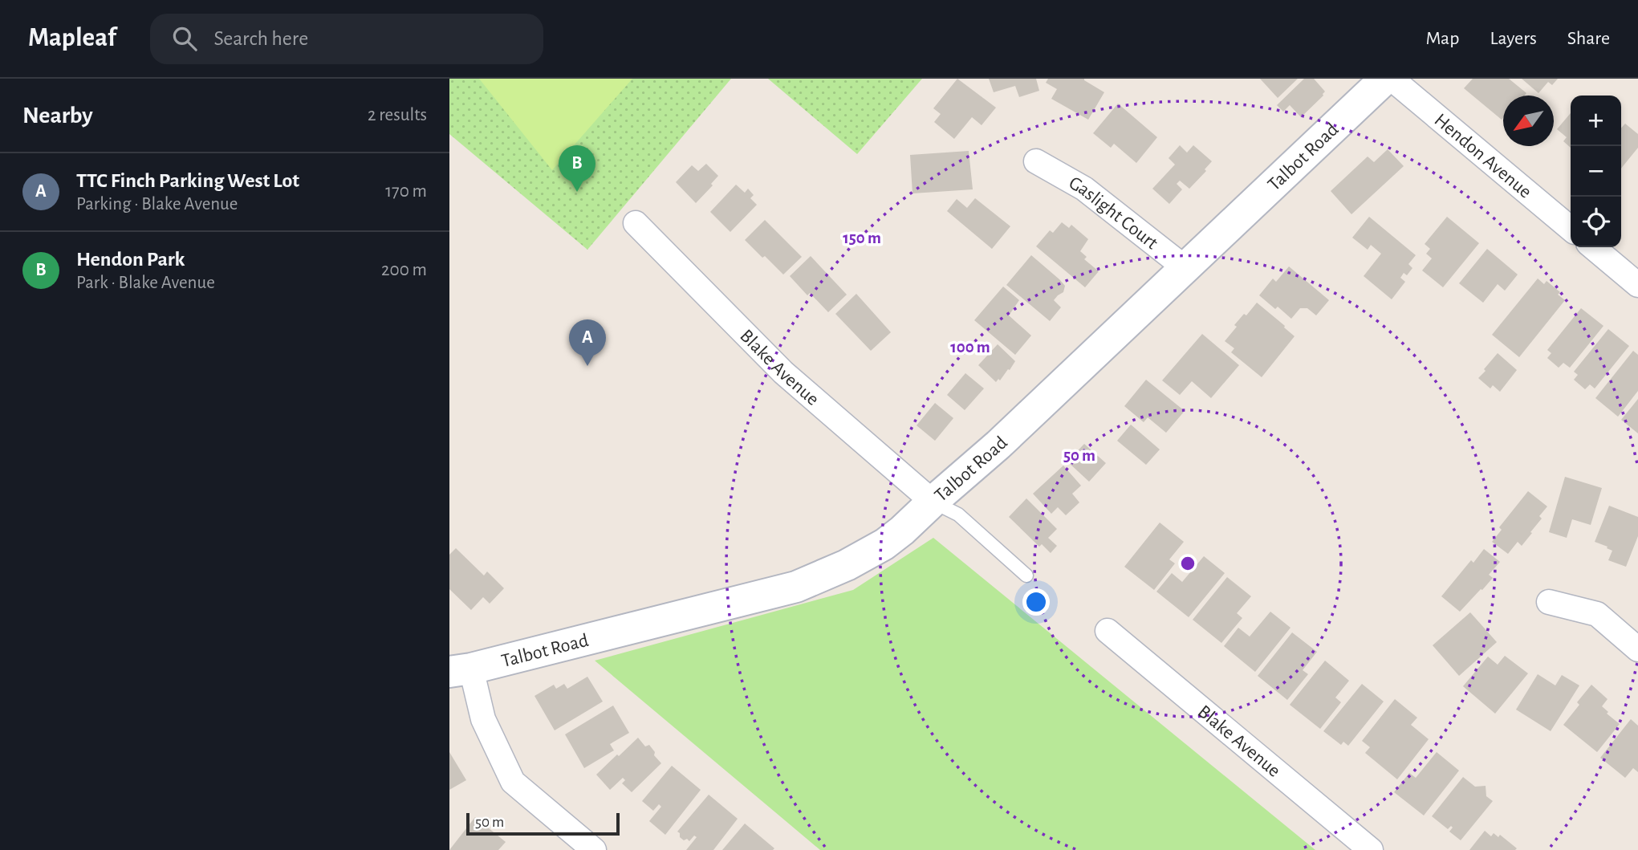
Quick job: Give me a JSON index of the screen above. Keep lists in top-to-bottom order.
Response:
{
  "streets": {
    "street": [
      "Hendon Avenue",
      "Talbot Road",
      "Gaslight Court",
      "Blake Avenue"
    ]
  },
  "crossings": [
    ["Talbot Road", "Gaslight Court"],
    ["Talbot Road", "Blake Avenue"]
  ],
  "scale_bar": "50 m",
  "north": "bottom left",
  "page": {
    "header": "Mapleaf",
    "search": "Search here",
    "nav": ["Map", "Layers", "Share"],
    "heading": ["Nearby", "2 results"],
    "map_buttons": ["+", "−"],
    "pins": ["B", "A"],
    "list": [
      {
        "mark": "A",
        "name": "TTC Finch Parking West Lot",
        "note": "Parking · Blake Avenue",
        "value": "170 m"
      },
      {
        "mark": "B",
        "name": "Hendon Park",
        "note": "Park · Blake Avenue",
        "value": "200 m"
      }
    ],
    "scale": "50 m"
  },
  "rings": ["150 m", "100 m", "50 m"]
}
